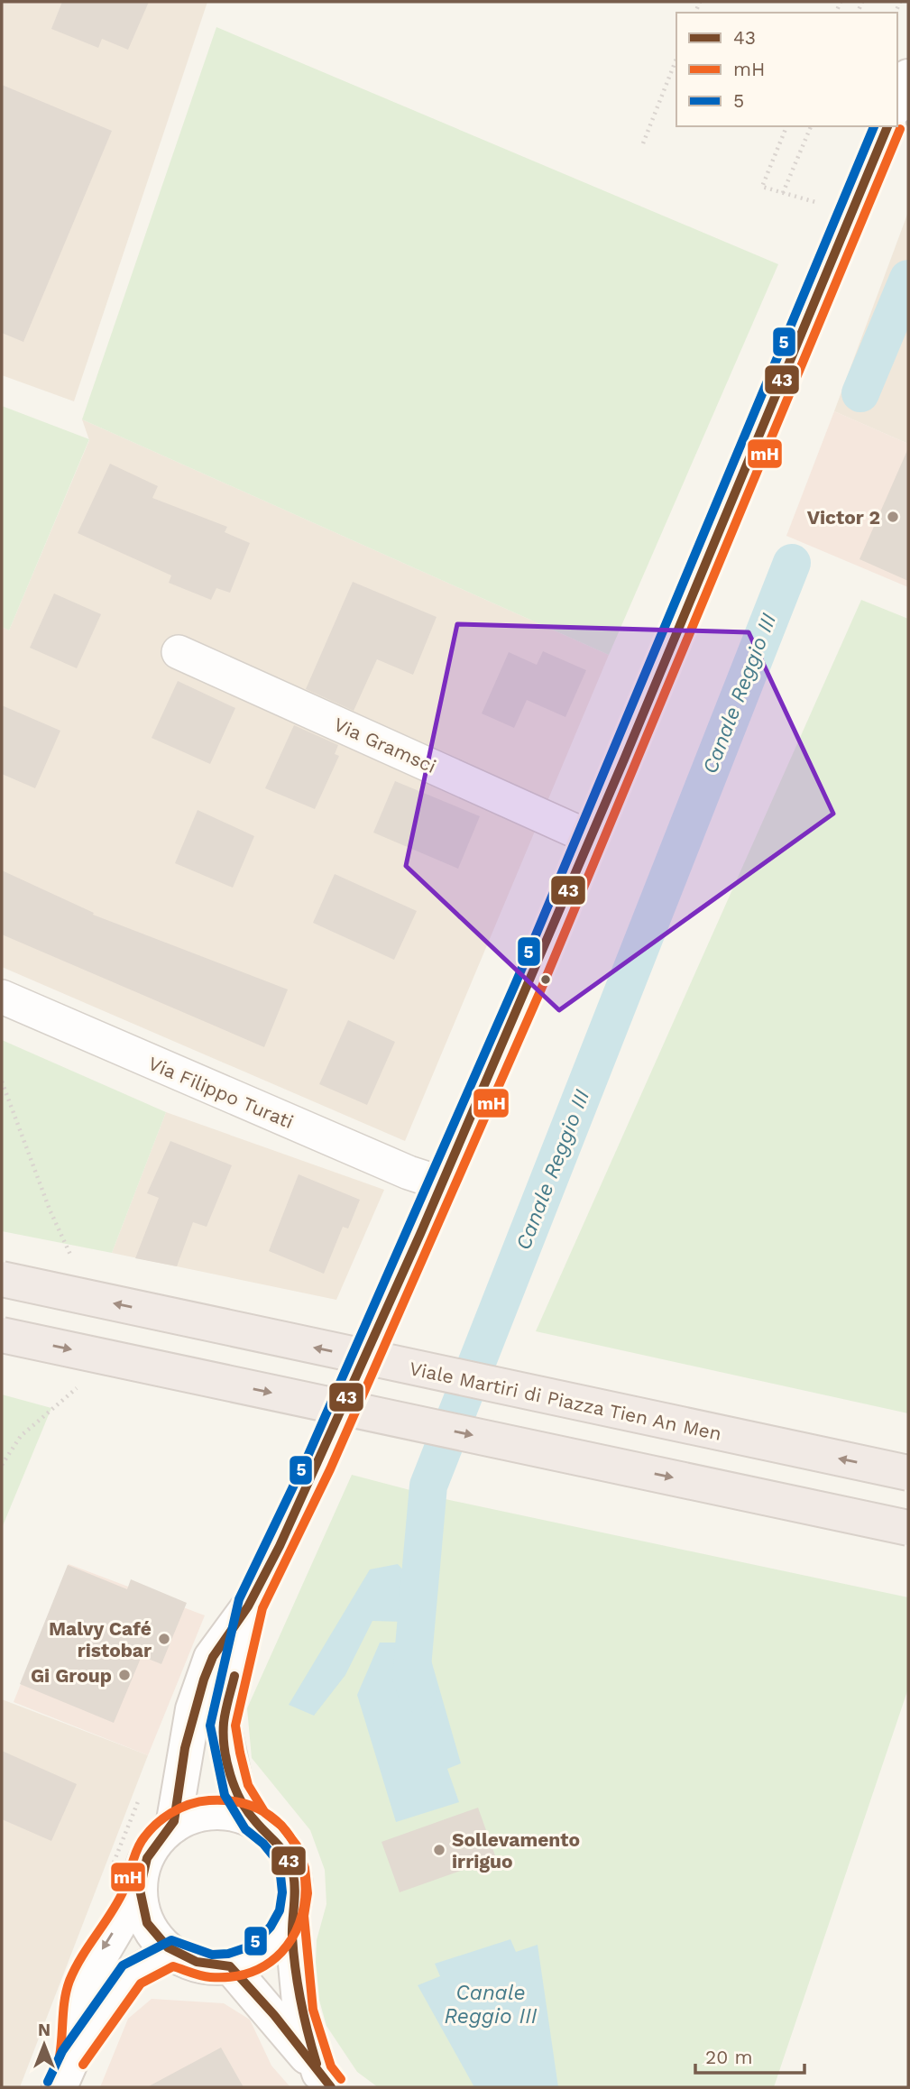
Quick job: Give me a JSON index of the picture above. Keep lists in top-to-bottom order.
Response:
{
  "streets": {
    "highway": ["Viale Martiri di Piazza Tien An Men"],
    "street": ["Via Gramsci", "Via Filippo Turati"]
  },
  "water": ["Canale Reggio III"],
  "places": [
    "Victor 2",
    "Malvy Café ristobar",
    "Gi Group",
    "Sollevamento irriguo"
  ],
  "lines": ["transit line 43", "transit line 5", "transit line mH"],
  "legend": ["43", "mH", "5"],
  "scale_bar": "20 m",
  "north": "top"
}
